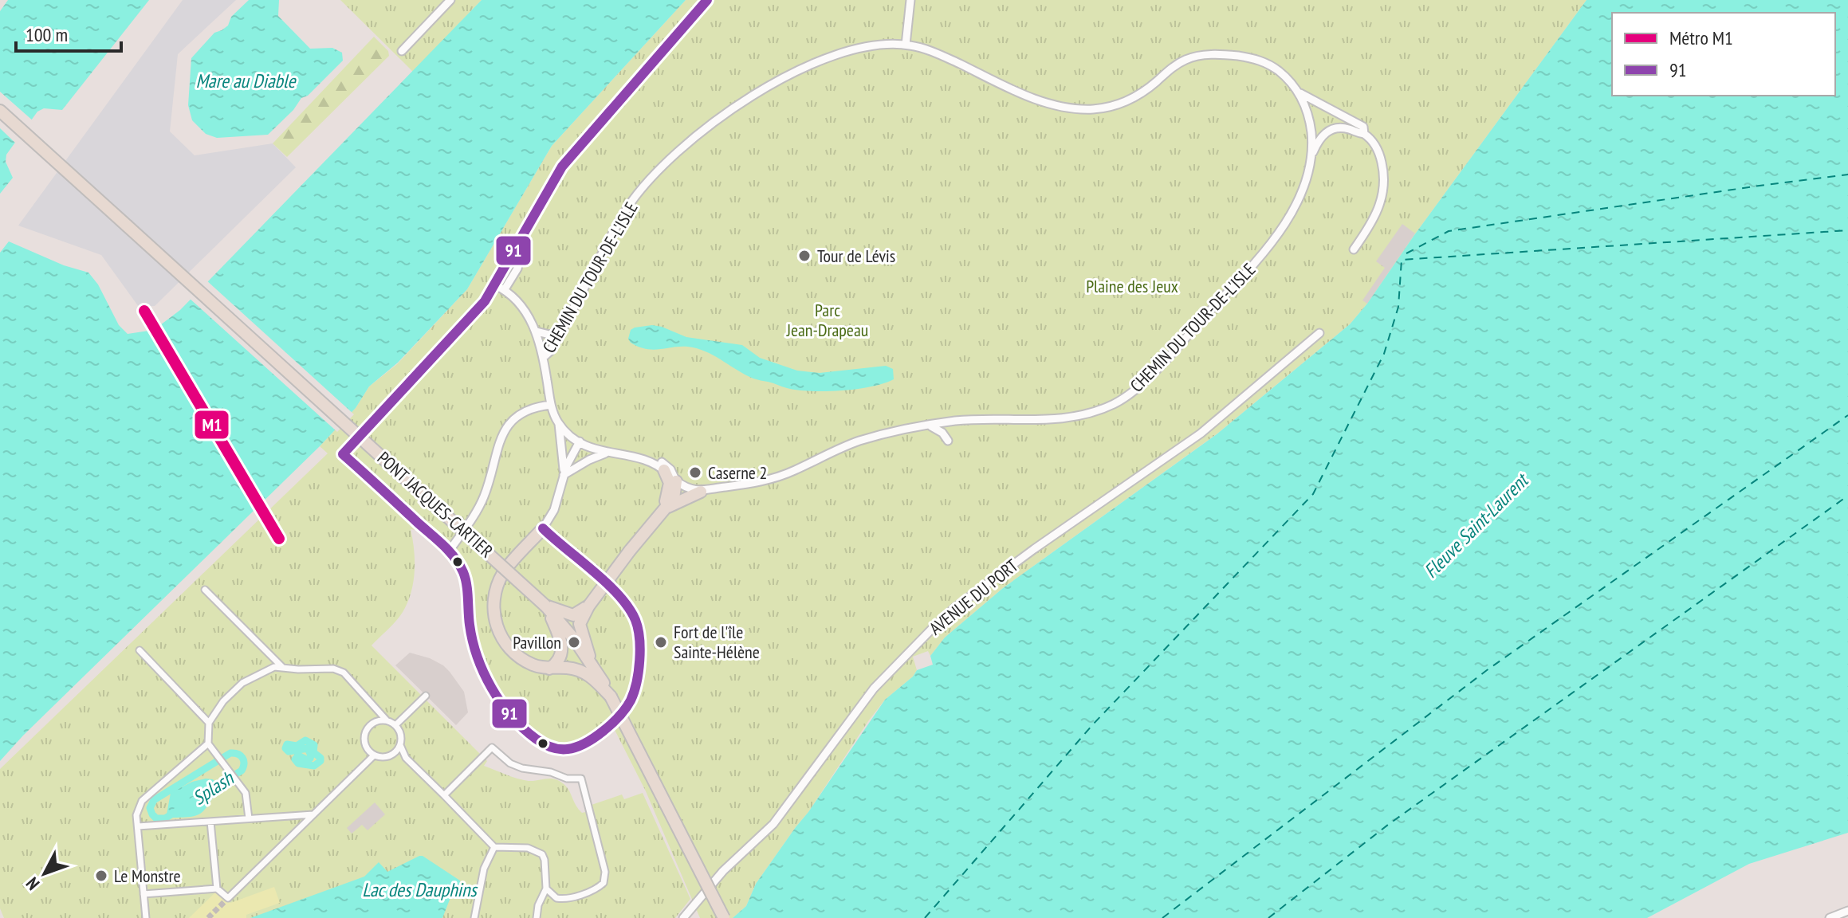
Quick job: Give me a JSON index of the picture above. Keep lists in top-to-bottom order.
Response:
{
  "streets": {
    "main road": ["PONT JACQUES-CARTIER"],
    "street": ["CHEMIN DU TOUR-DE-L'ISLE", "AVENUE DU PORT"]
  },
  "water": [
    "Mare au Diable",
    "Fleuve Saint-Laurent",
    "Splash",
    "Lac des Dauphins"
  ],
  "parks": ["Plaine des Jeux", "Parc Jean-Drapeau"],
  "places": [
    "Tour de Lévis",
    "Caserne 2",
    "Pavillon",
    "Fort de l'île Sainte-Hélène",
    "Le Monstre"
  ],
  "lines": ["transit line 91", "metro line M1"],
  "legend": ["Métro M1", "91"],
  "scale_bar": "100 m",
  "north": "bottom left"
}
